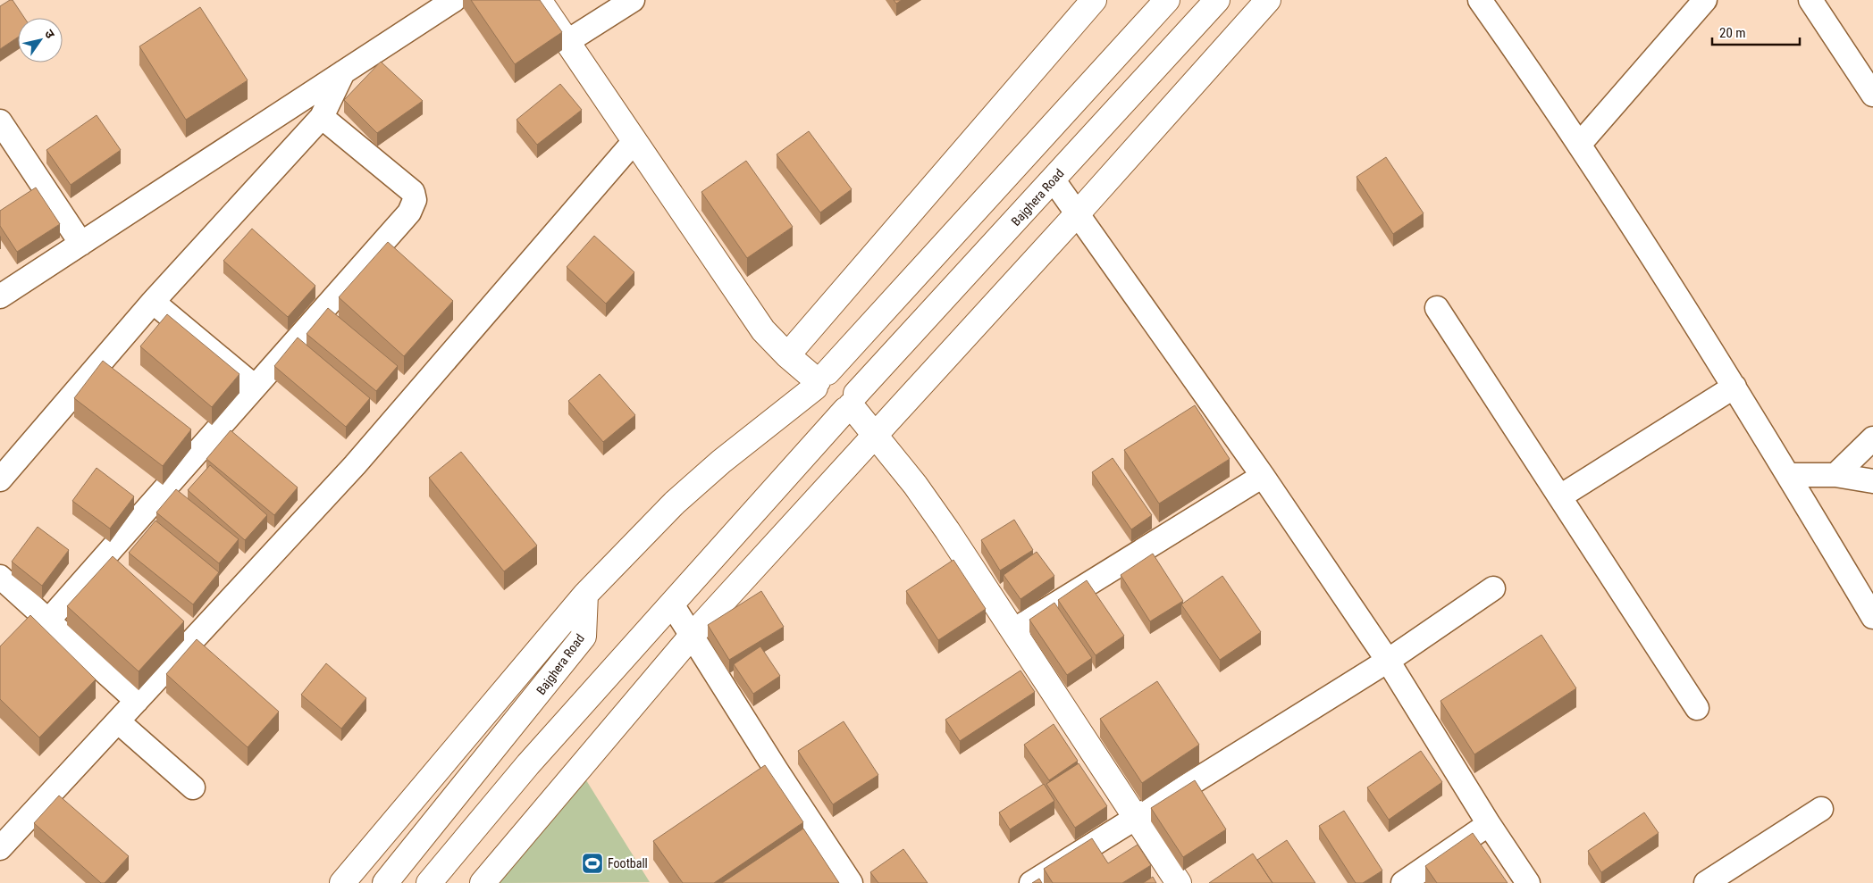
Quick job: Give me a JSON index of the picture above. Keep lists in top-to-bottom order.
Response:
{
  "streets": {
    "street": ["Bajghera Road"]
  },
  "places": {
    "sports": ["Football"]
  },
  "scale_bar": "20 m",
  "north": "top right"
}
